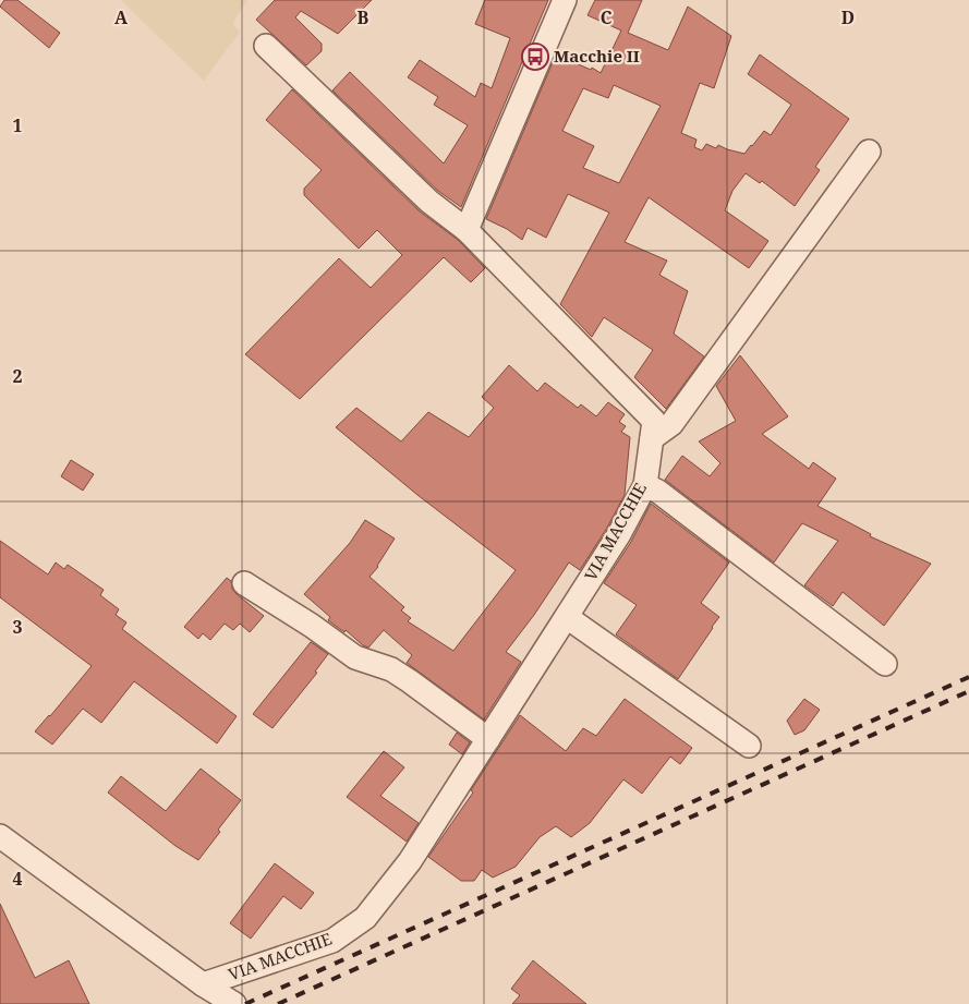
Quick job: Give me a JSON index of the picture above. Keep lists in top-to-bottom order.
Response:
{
  "streets": {
    "street": ["VIA MACCHIE"]
  },
  "places": {
    "bus stop": ["Macchie II"]
  },
  "grid": {
    "columns": [
      "A",
      "B",
      "C",
      "D"
    ],
    "rows": [
      "1",
      "2",
      "3",
      "4"
    ]
  }
}
